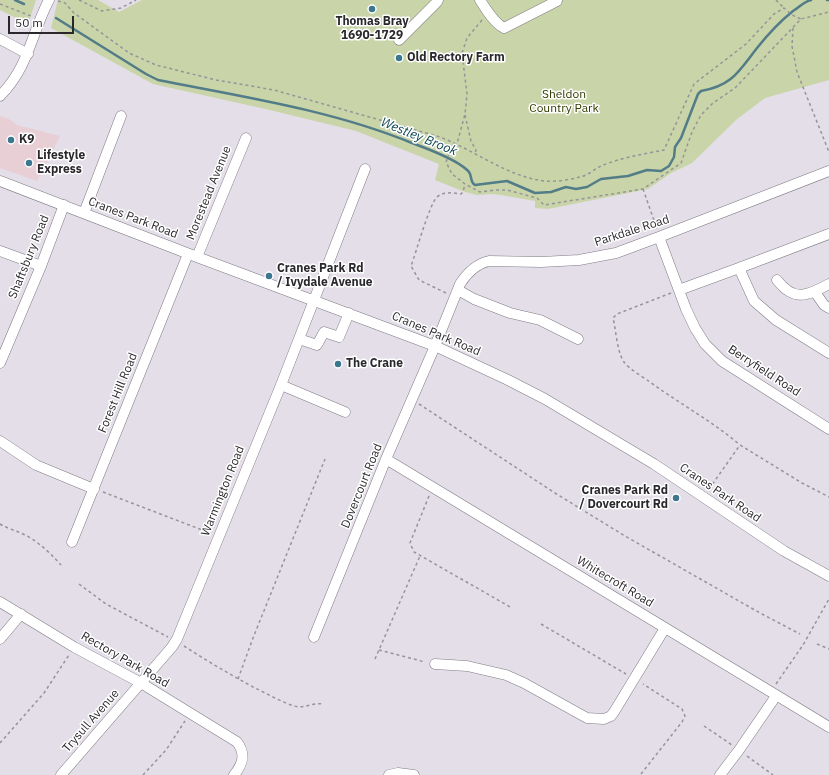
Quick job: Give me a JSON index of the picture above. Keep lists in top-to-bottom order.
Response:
{
  "streets": {
    "street": [
      "Morestead Avenue",
      "Cranes Park Road",
      "Parkdale Road",
      "Shaftsbury Road",
      "Berryfield Road",
      "Forest Hill Road",
      "Dovercourt Road",
      "Warmington Road",
      "Whitecroft Road",
      "Rectory Park Road",
      "Trysull Avenue"
    ]
  },
  "crossings": [
    ["Morestead Avenue", "Cranes Park Road"],
    ["Morestead Avenue", "Forest Hill Road"],
    ["Cranes Park Road", "Parkdale Road"],
    ["Cranes Park Road", "Shaftsbury Road"],
    ["Cranes Park Road", "Forest Hill Road"],
    ["Cranes Park Road", "Dovercourt Road"],
    ["Cranes Park Road", "Warmington Road"],
    ["Parkdale Road", "Berryfield Road"],
    ["Parkdale Road", "Dovercourt Road"],
    ["Dovercourt Road", "Whitecroft Road"],
    ["Warmington Road", "Rectory Park Road"],
    ["Warmington Road", "Trysull Avenue"],
    ["Rectory Park Road", "Trysull Avenue"]
  ],
  "water": ["Westley Brook"],
  "parks": ["Sheldon Country Park"],
  "places": [
    "Thomas Bray 1690-1729",
    "Old Rectory Farm",
    "K9",
    "Lifestyle Express",
    "Cranes Park Rd / Ivydale Avenue",
    "The Crane",
    "Cranes Park Rd / Dovercourt Rd"
  ],
  "scale_bar": "50 m"
}
